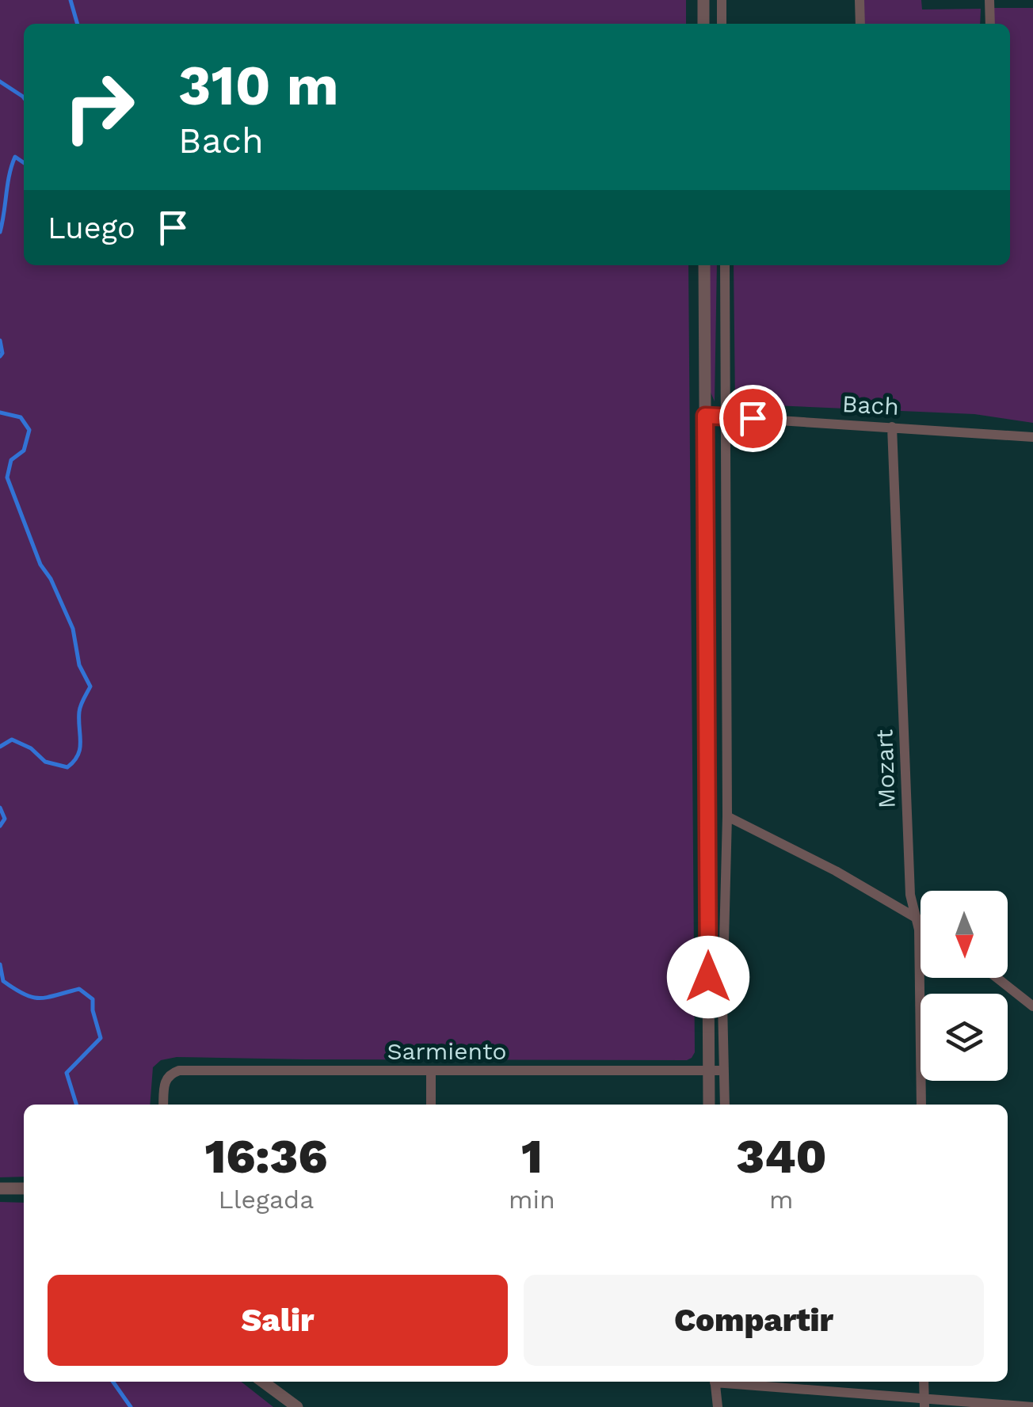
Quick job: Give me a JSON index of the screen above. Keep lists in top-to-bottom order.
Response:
{
  "streets": {
    "street": ["Bach", "Mozart", "Sarmiento"]
  },
  "crossings": [
    ["Bach", "Mozart"]
  ],
  "north": "bottom",
  "page": {
    "turn": ["310 m", "Bach"],
    "then": "Luego",
    "eta": [
      "16:36",
      "Llegada",
      "1",
      "min",
      "340",
      "m"
    ],
    "buttons": ["Salir", "Compartir"]
  }
}
